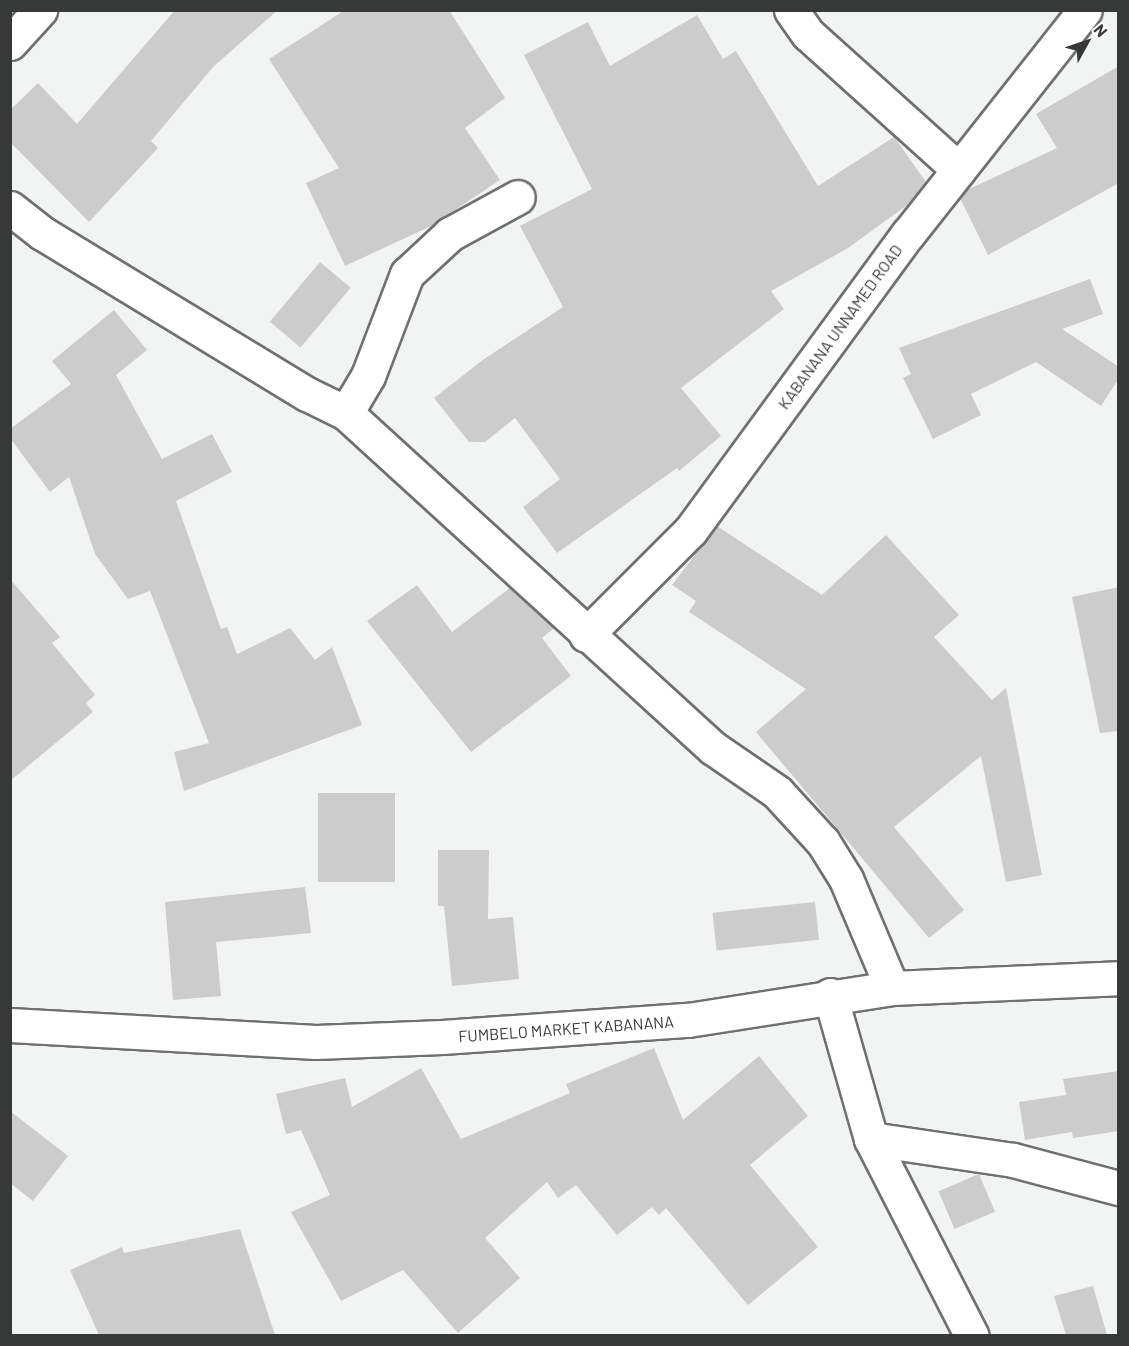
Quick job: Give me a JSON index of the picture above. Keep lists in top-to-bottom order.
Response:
{
  "streets": {
    "street": ["KABANANA UNNAMED ROAD", "FUMBELO MARKET KABANANA"]
  },
  "north": "top right"
}
